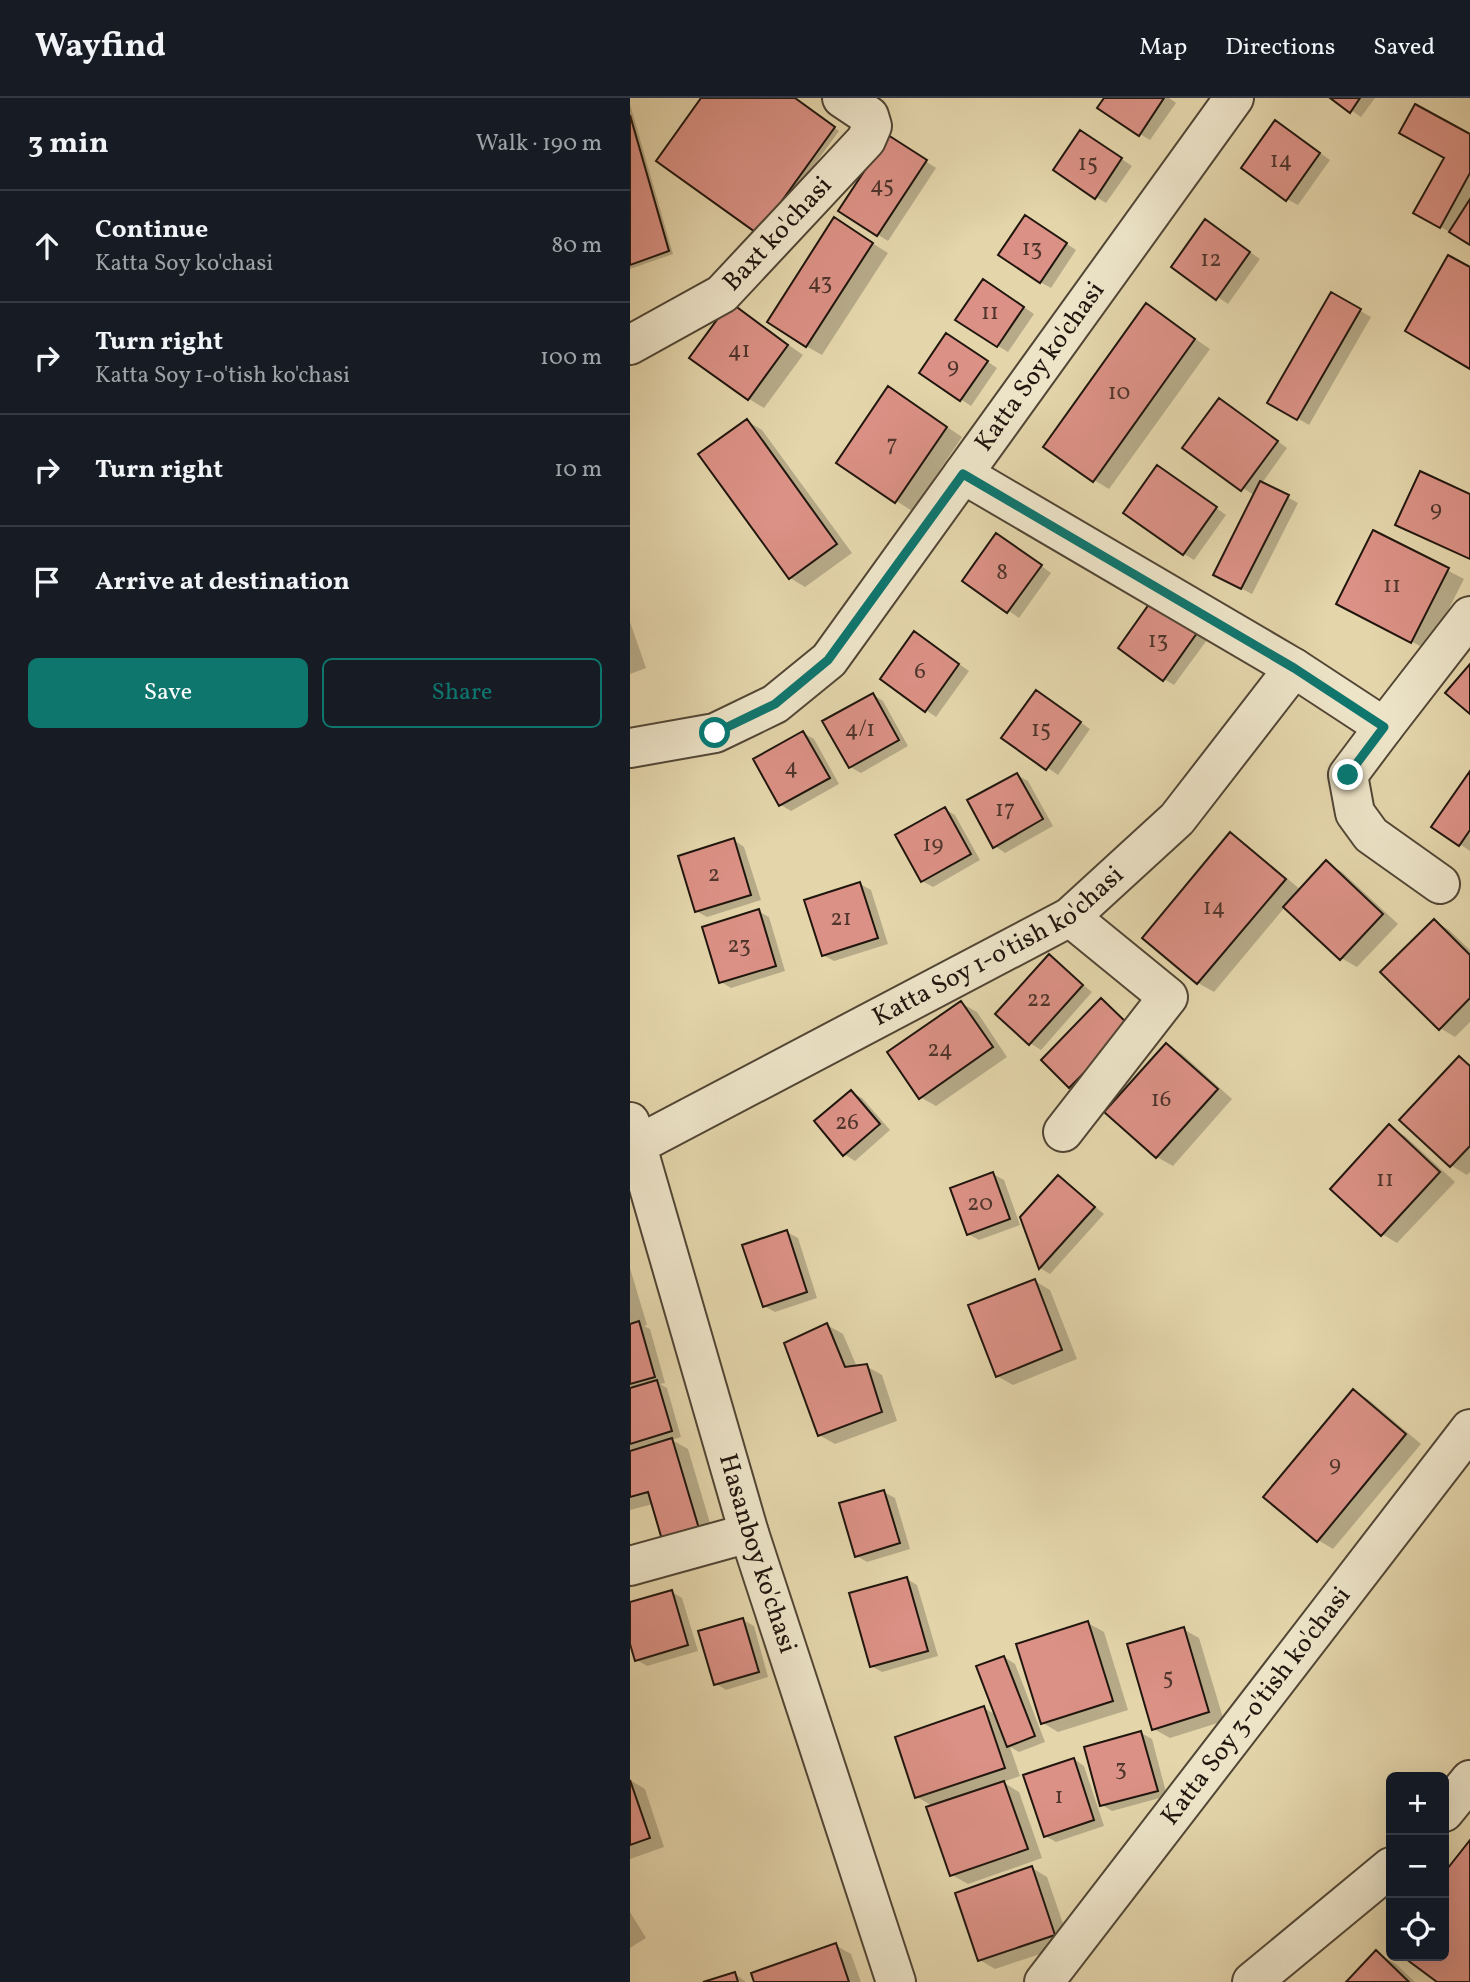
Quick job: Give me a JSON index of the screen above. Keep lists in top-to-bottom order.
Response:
{
  "streets": {
    "street": [
      "Baxt ko'chasi",
      "Katta Soy ko'chasi",
      "Katta Soy 1-o'tish ko'chasi",
      "Hasanboy ko'chasi",
      "Katta Soy 3-o'tish ko'chasi"
    ]
  },
  "crossings": [
    ["Katta Soy 1-o'tish ko'chasi", "Hasanboy ko'chasi"]
  ],
  "house_numbers": [
    "14",
    "15",
    "45",
    "13",
    "12",
    "43",
    "11",
    "41",
    "9",
    "10",
    "7",
    "9",
    "8",
    "11",
    "13",
    "6",
    "4/1",
    "15",
    "4",
    "17",
    "19",
    "2",
    "14",
    "21",
    "23",
    "22",
    "24",
    "16",
    "26",
    "11",
    "20",
    "9",
    "5",
    "3",
    "1"
  ],
  "page": {
    "header": "Wayfind",
    "nav": ["Map", "Directions", "Saved"],
    "heading": ["3 min", "Walk · 190 m"],
    "list": [
      ["Continue", "Katta Soy ko'chasi", "80 m"],
      ["Turn right", "Katta Soy 1-o'tish ko'chasi", "100 m"],
      ["Turn right", "10 m"],
      "Arrive at destination"
    ],
    "buttons": ["Save", "Share"],
    "map_buttons": ["+", "−"]
  }
}
